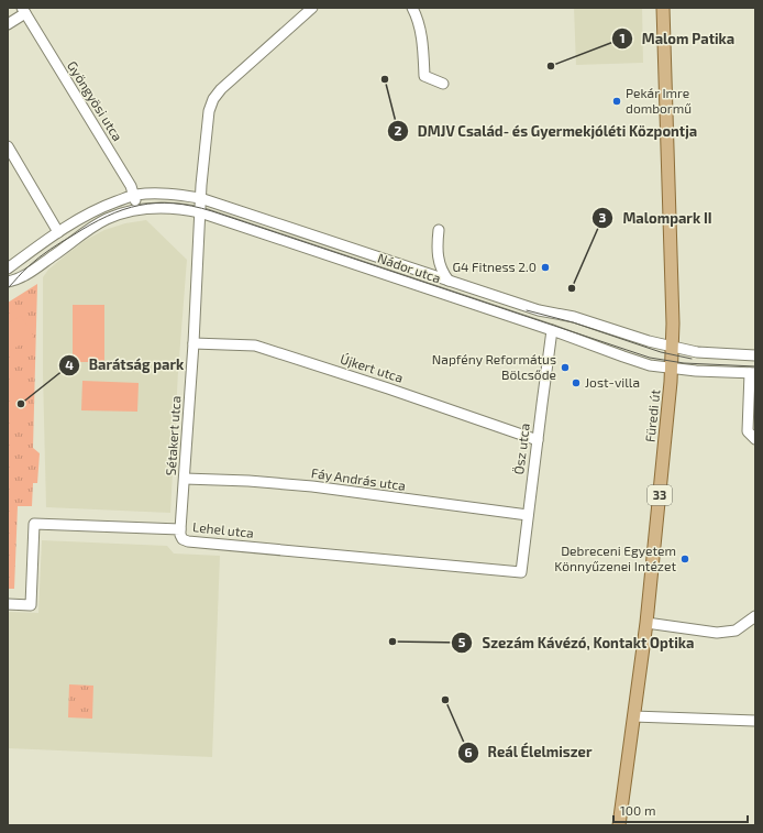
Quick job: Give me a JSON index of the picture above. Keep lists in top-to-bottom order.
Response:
{
  "streets": {
    "main road": ["Füredi út", "33"],
    "street": [
      "Gyöngyösi utca",
      "Nádor utca",
      "Újkert utca",
      "Sétakert utca",
      "Ösz utca",
      "Fáy András utca",
      "Lehel utca"
    ]
  },
  "crossings": [
    ["Gyöngyösi utca", "Nádor utca"],
    ["Nádor utca", "Füredi út"],
    ["Nádor utca", "Sétakert utca"],
    ["Nádor utca", "Ösz utca"],
    ["Újkert utca", "Sétakert utca"],
    ["Újkert utca", "Ösz utca"],
    ["Sétakert utca", "Fáy András utca"],
    ["Sétakert utca", "Lehel utca"],
    ["Ösz utca", "Fáy András utca"],
    ["Ösz utca", "Lehel utca"]
  ],
  "places": [
    "Malom Patika",
    "DMJV Család- és Gyermekjóléti Központja",
    "Pekár Imre dombormű",
    "G4 Fitness 2.0",
    "Malompark II",
    "Napfény Református Bölcsőde",
    "Jost-villa",
    "Barátság park",
    "Debreceni Egyetem Könnyűzenei Intézet",
    "Szezám Kávézó, Kontakt Optika",
    "Reál Élelmiszer"
  ],
  "scale_bar": "100 m"
}
